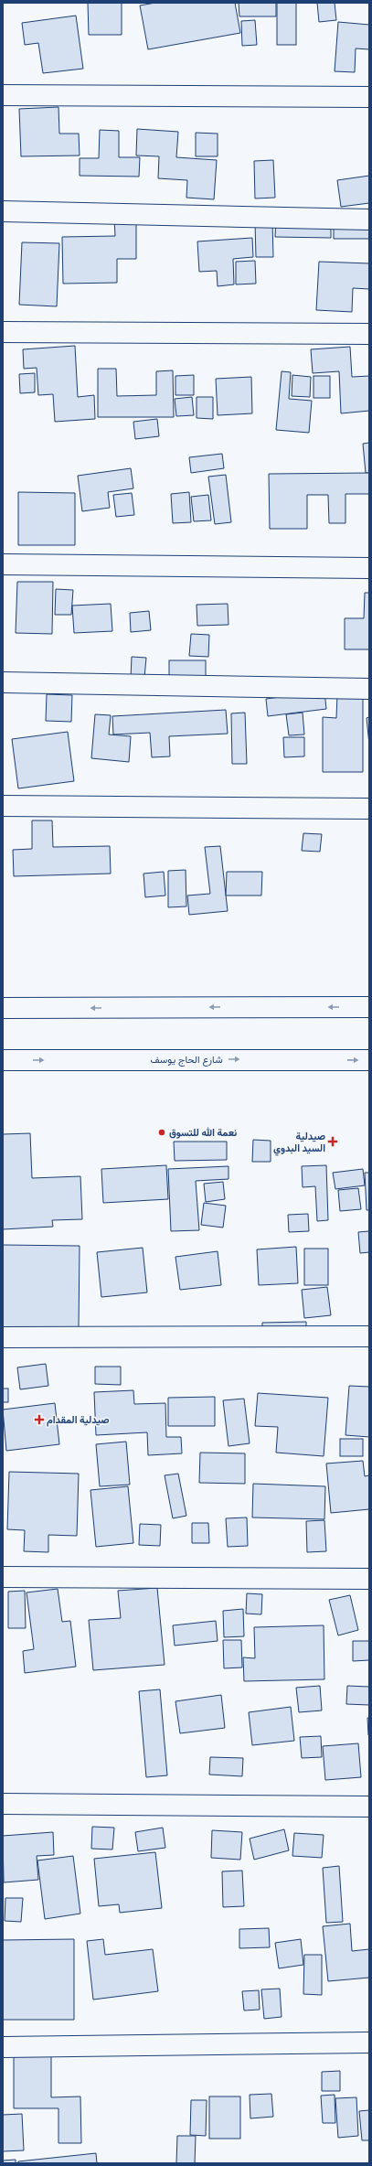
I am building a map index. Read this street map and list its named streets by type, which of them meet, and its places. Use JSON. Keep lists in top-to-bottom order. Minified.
{"streets":{"street":["شارع الحاج يوسف"]},"places":{"other":["نعمة الله للتسوق"],"health":["صيدلية السيد البدوي","صيدلية المقدام"]}}
